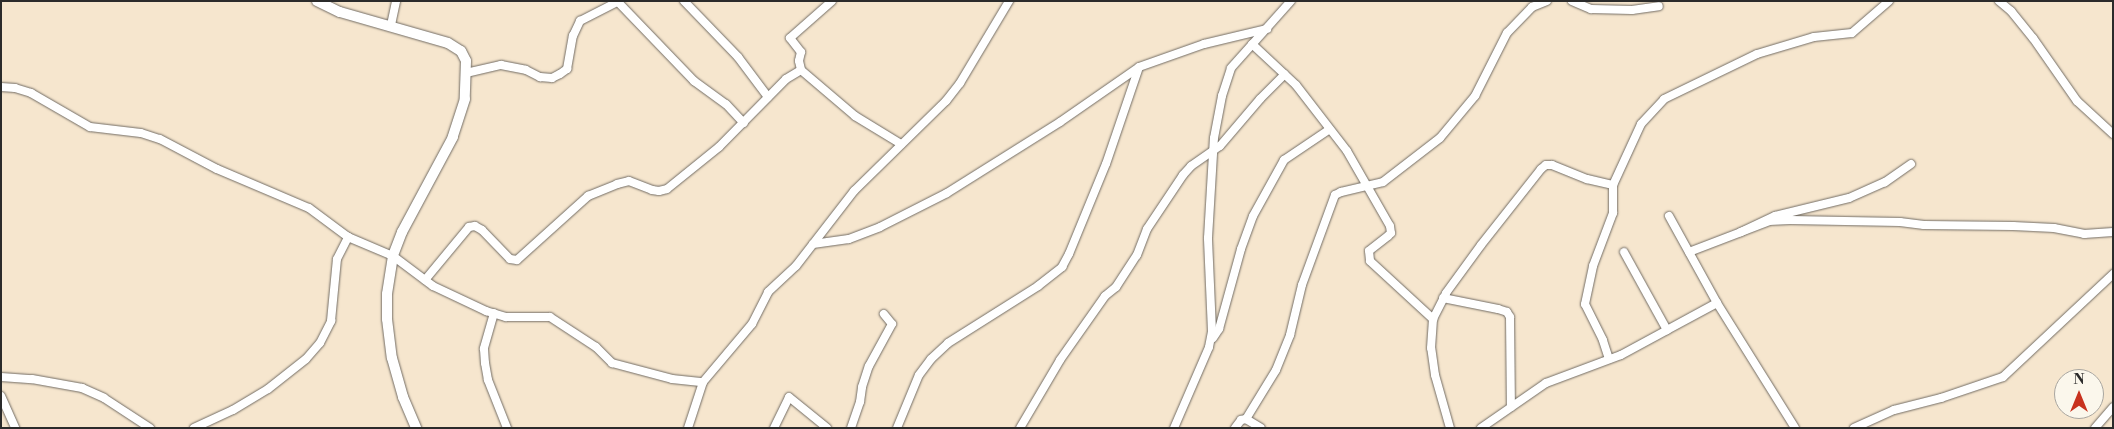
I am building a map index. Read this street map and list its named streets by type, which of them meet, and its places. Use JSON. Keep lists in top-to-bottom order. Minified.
{"north":"top"}
